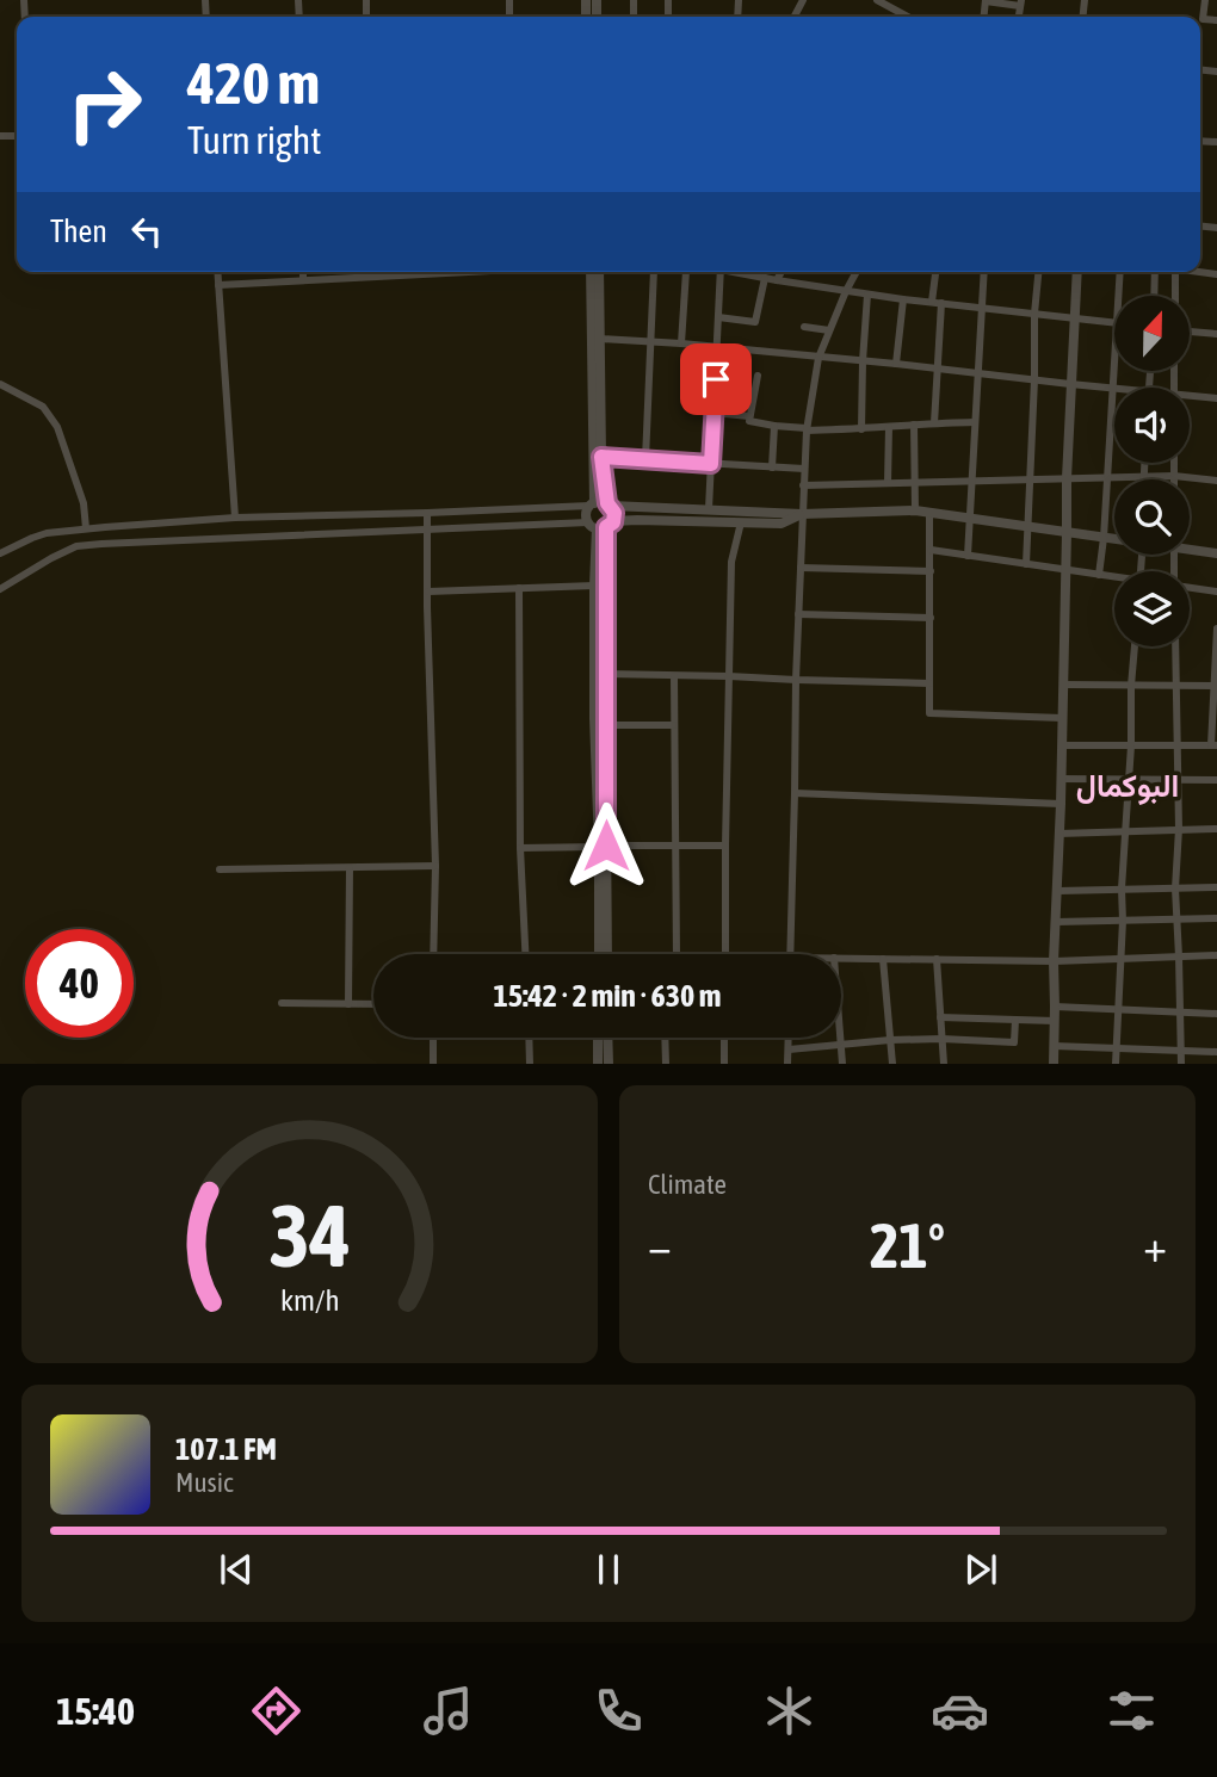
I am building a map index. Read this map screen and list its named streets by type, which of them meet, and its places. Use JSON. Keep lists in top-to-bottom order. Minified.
{"districts":["البوكمال"],"north":"top","page":{"turn":["420 m","Turn right"],"then":"Then","limit":"40","trip":"15:42 · 2 min · 630 m","tile":"Climate","heat":["−","21°","+"],"song":["107.1 FM","Music"],"tabs":"15:40","gauge":["34","km/h"]}}
